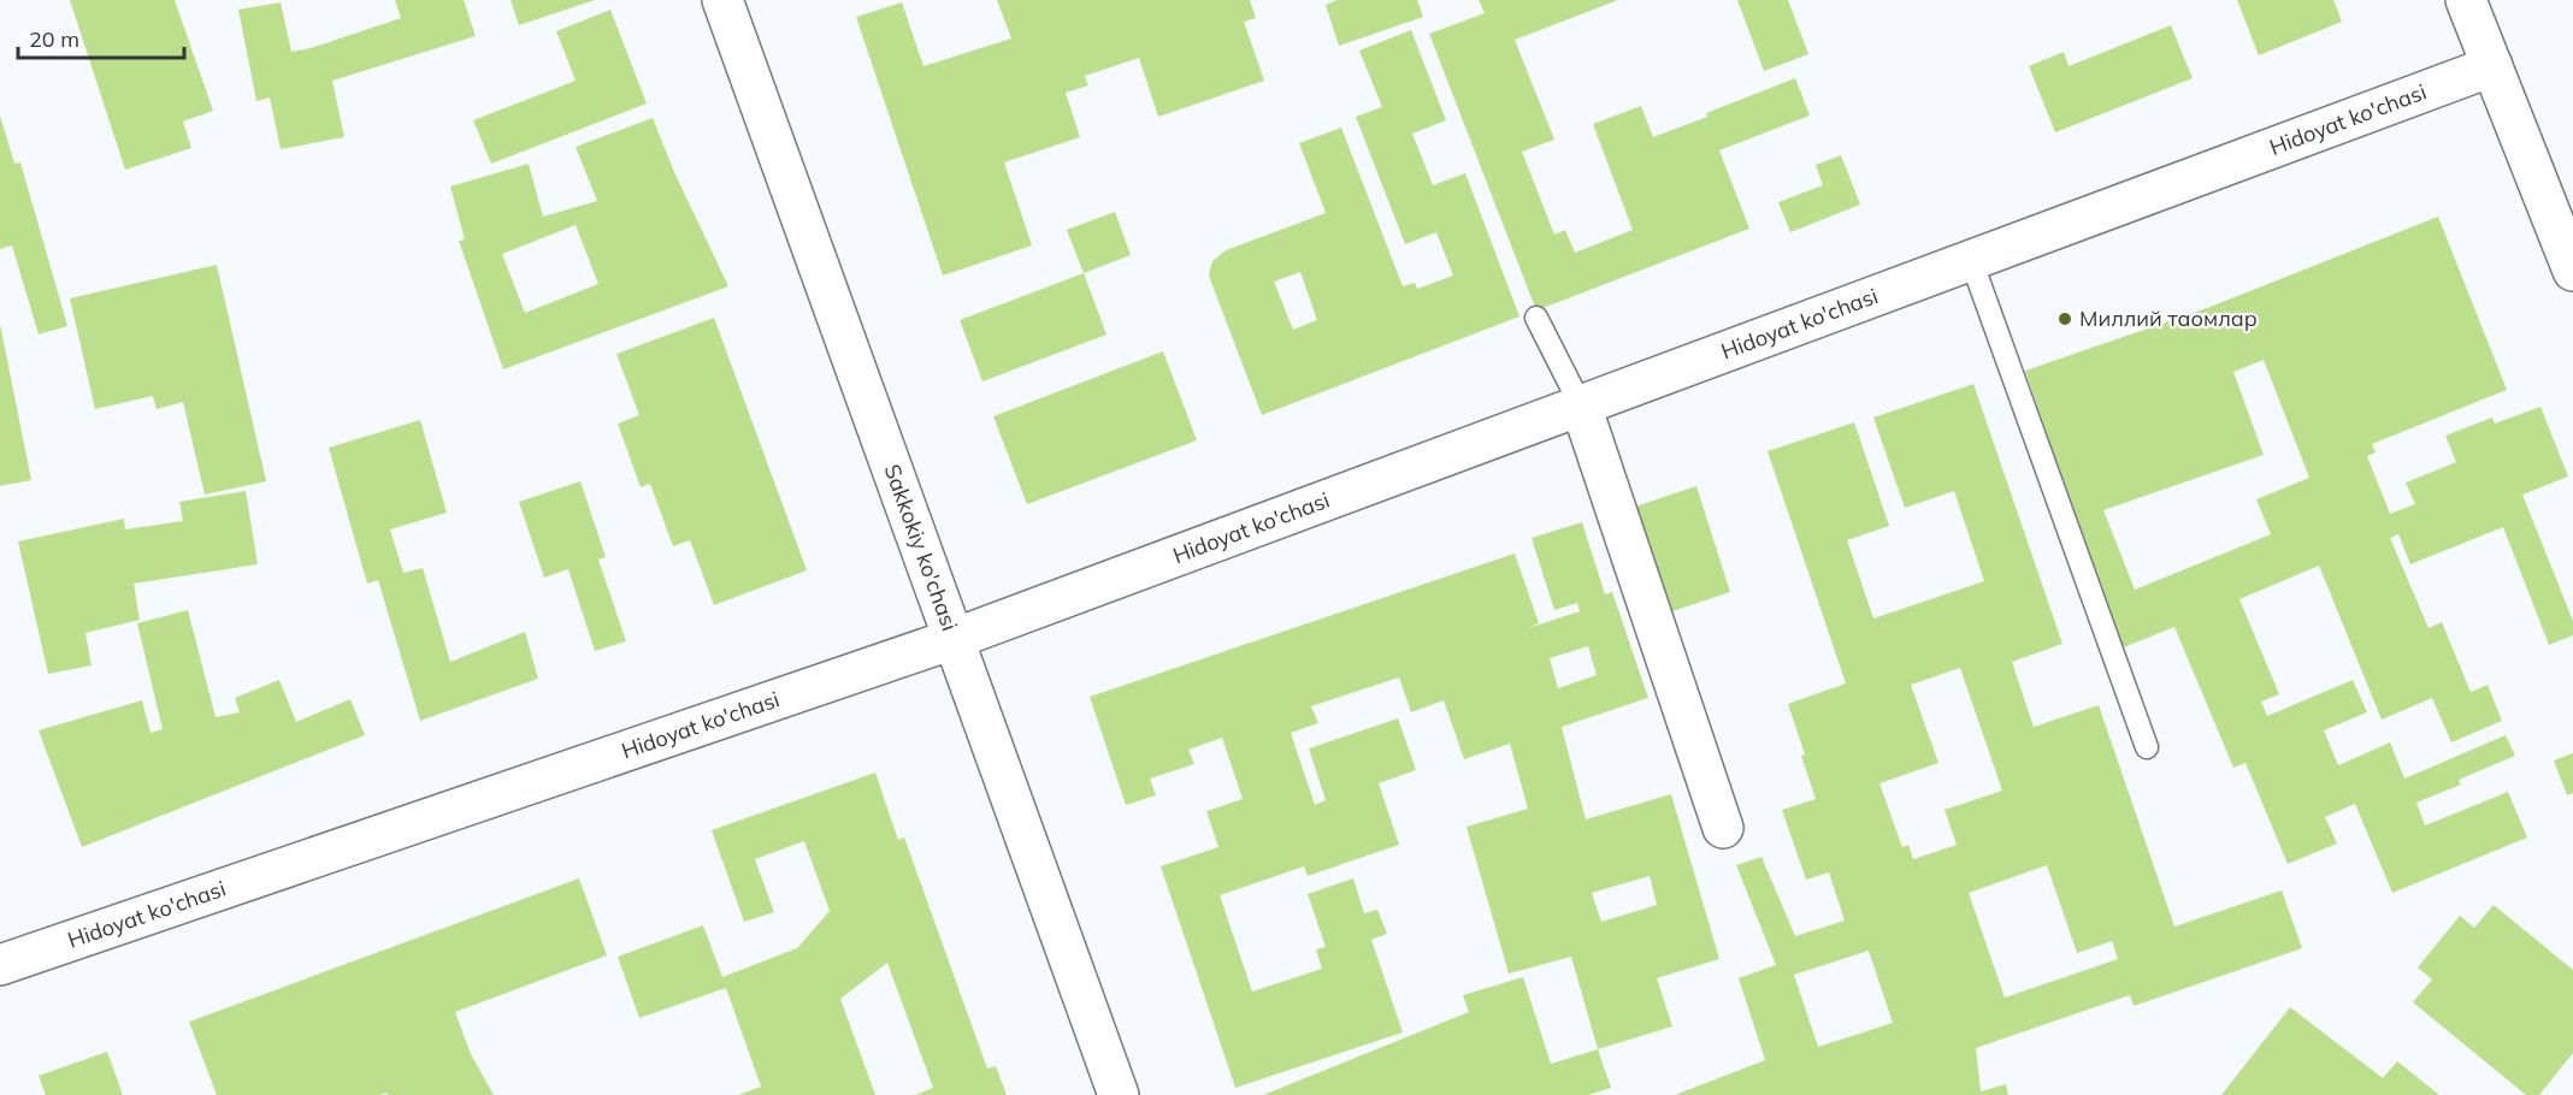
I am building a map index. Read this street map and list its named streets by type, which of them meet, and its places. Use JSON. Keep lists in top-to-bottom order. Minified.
{"streets":{"street":["Hidoyat ko'chasi","Sakkokiy ko'chasi"]},"crossings":[["Hidoyat ko'chasi","Sakkokiy ko'chasi"]],"places":["Миллий таомлар"],"scale_bar":"20 m"}
